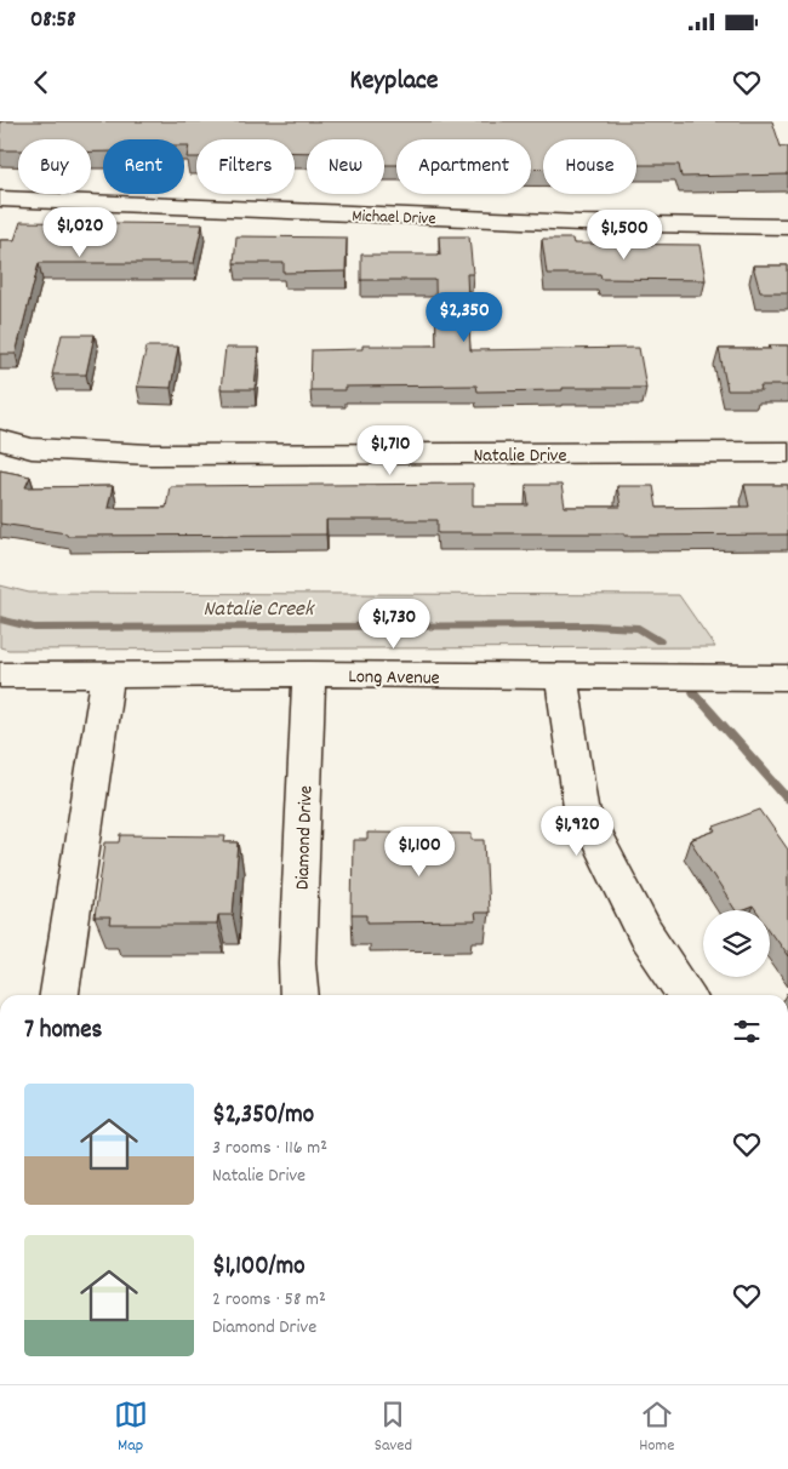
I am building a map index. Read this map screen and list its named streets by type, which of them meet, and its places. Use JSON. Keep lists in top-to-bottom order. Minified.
{"streets":{"street":["Michael Drive","Natalie Drive","Long Avenue","Diamond Drive"]},"crossings":[["Long Avenue","Diamond Drive"]],"water":["Natalie Creek"],"page":{"status":"08:58","header":"Keyplace","chip":["Buy","Rent","Filters","New","Apartment","House"],"price":["$1,020","$1,500","$2,350","$1,710","$1,730","$1,920","$1,100"],"heading":"7 homes","list":[{"name":"$2,350/mo","note":"3 rooms · 116 m² · Natalie Drive"},{"name":"$1,100/mo","note":"2 rooms · 58 m² · Diamond Drive"}],"tabs":["Map","Saved","Home"]}}
